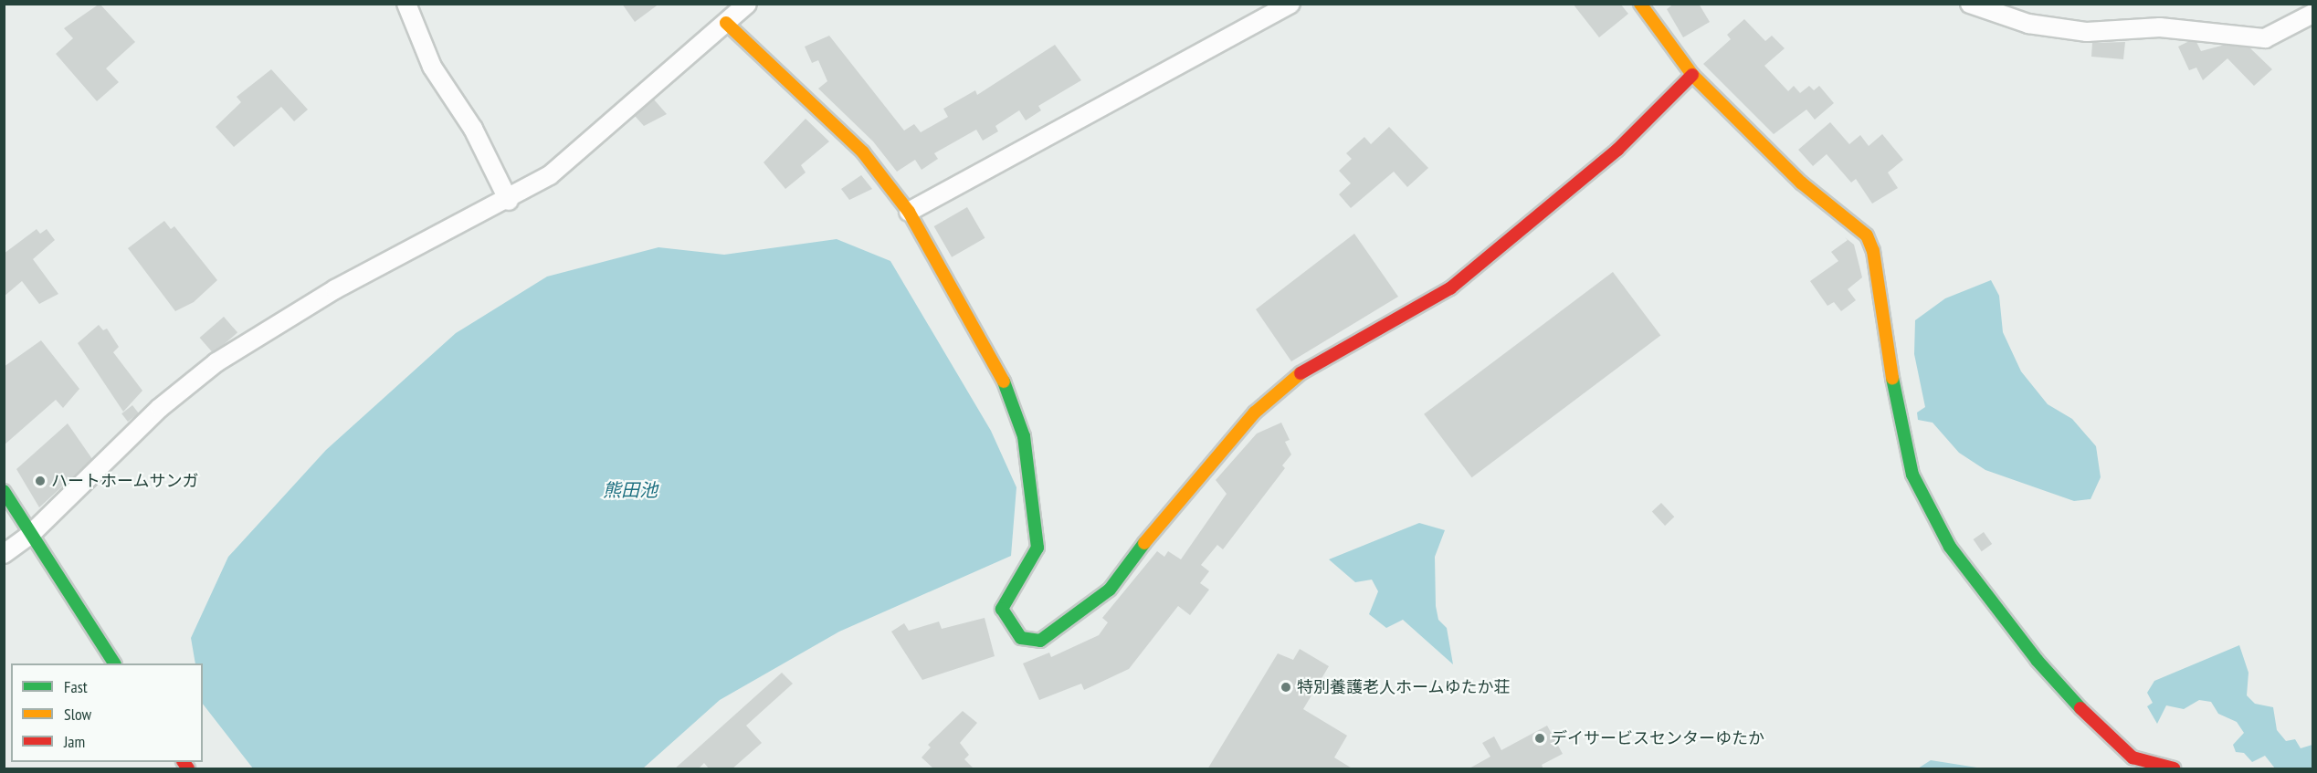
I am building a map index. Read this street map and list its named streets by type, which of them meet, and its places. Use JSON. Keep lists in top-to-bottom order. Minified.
{"water":["熊田池"],"places":["ハートホームサンガ","特別養護老人ホームゆたか荘","デイサービスセンターゆたか"],"legend":["Fast","Slow","Jam"]}
